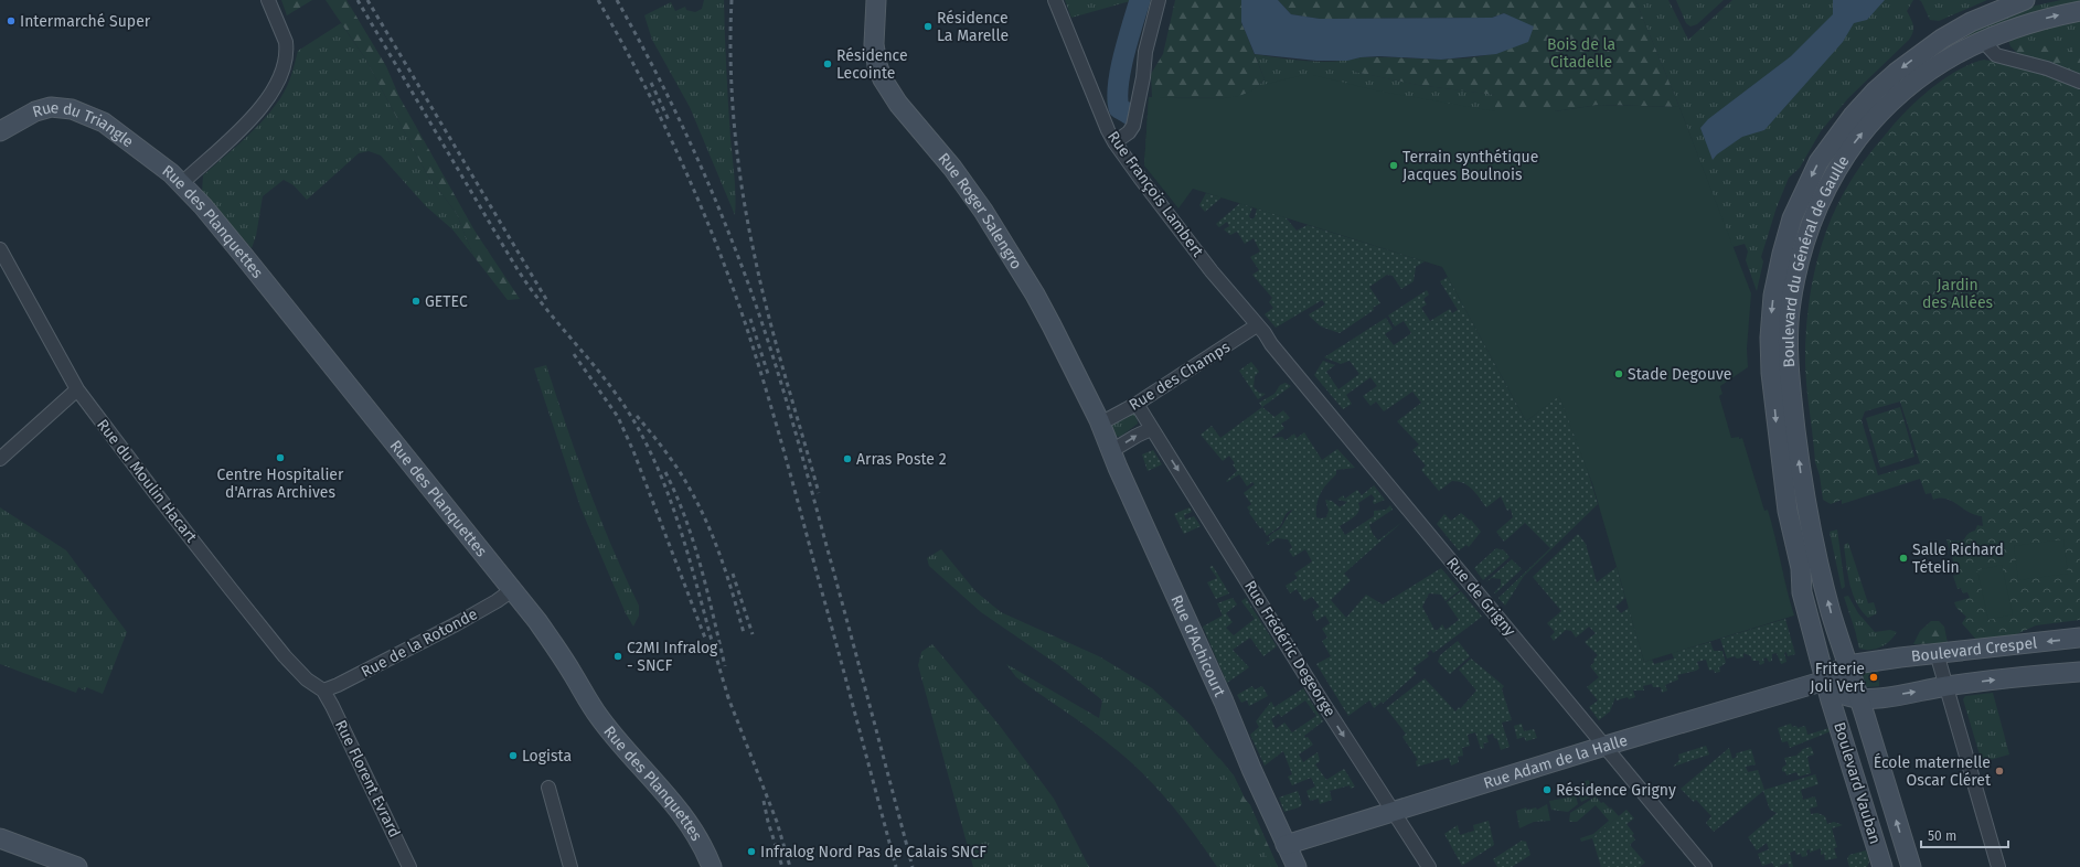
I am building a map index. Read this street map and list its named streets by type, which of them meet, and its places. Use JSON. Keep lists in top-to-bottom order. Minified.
{"streets":{"street":["Rue du Triangle","Rue François Lambert","Rue Roger Salengro","Rue des Planquettes","Boulevard du Général de Gaulle","Rue des Champs","Rue du Moulin Hacart","Rue de Grigny","Rue de la Rotonde","Rue d'Achicourt","Rue Frédéric Degeorge","Boulevard Crespel","Rue Adam de la Halle","Rue Florent Evrard","Boulevard Vauban"]},"crossings":[["Rue du Triangle","Rue des Planquettes"],["Rue François Lambert","Rue des Champs"],["Rue François Lambert","Rue de Grigny"],["Rue Roger Salengro","Rue des Champs"],["Rue Roger Salengro","Rue d'Achicourt"],["Rue des Planquettes","Rue de la Rotonde"],["Boulevard du Général de Gaulle","Boulevard Crespel"],["Boulevard du Général de Gaulle","Rue Adam de la Halle"],["Boulevard du Général de Gaulle","Boulevard Vauban"],["Rue des Champs","Rue de Grigny"],["Rue des Champs","Rue d'Achicourt"],["Rue des Champs","Rue Frédéric Degeorge"],["Rue du Moulin Hacart","Rue de la Rotonde"],["Rue du Moulin Hacart","Rue Florent Evrard"],["Rue de Grigny","Rue Adam de la Halle"],["Rue de la Rotonde","Rue Florent Evrard"],["Rue d'Achicourt","Rue Adam de la Halle"],["Rue Frédéric Degeorge","Rue Adam de la Halle"],["Boulevard Crespel","Rue Adam de la Halle"],["Boulevard Crespel","Boulevard Vauban"],["Rue Adam de la Halle","Boulevard Vauban"]],"one_way":["Rue Frédéric Degeorge"],"parks":["Bois de la Citadelle","Jardin des Allées"],"places":["Intermarché Super","Résidence La Marelle","Résidence Lecointe","Terrain synthétique Jacques Boulnois","GETEC","Stade Degouve","Centre Hospitalier d'Arras Archives","Arras Poste 2","Salle Richard Tételin","C2MI Infralog - SNCF","Friterie Joli Vert","Logista","École maternelle Oscar Cléret","Résidence Grigny","Infralog Nord Pas de Calais SNCF"],"scale_bar":"50 m"}
